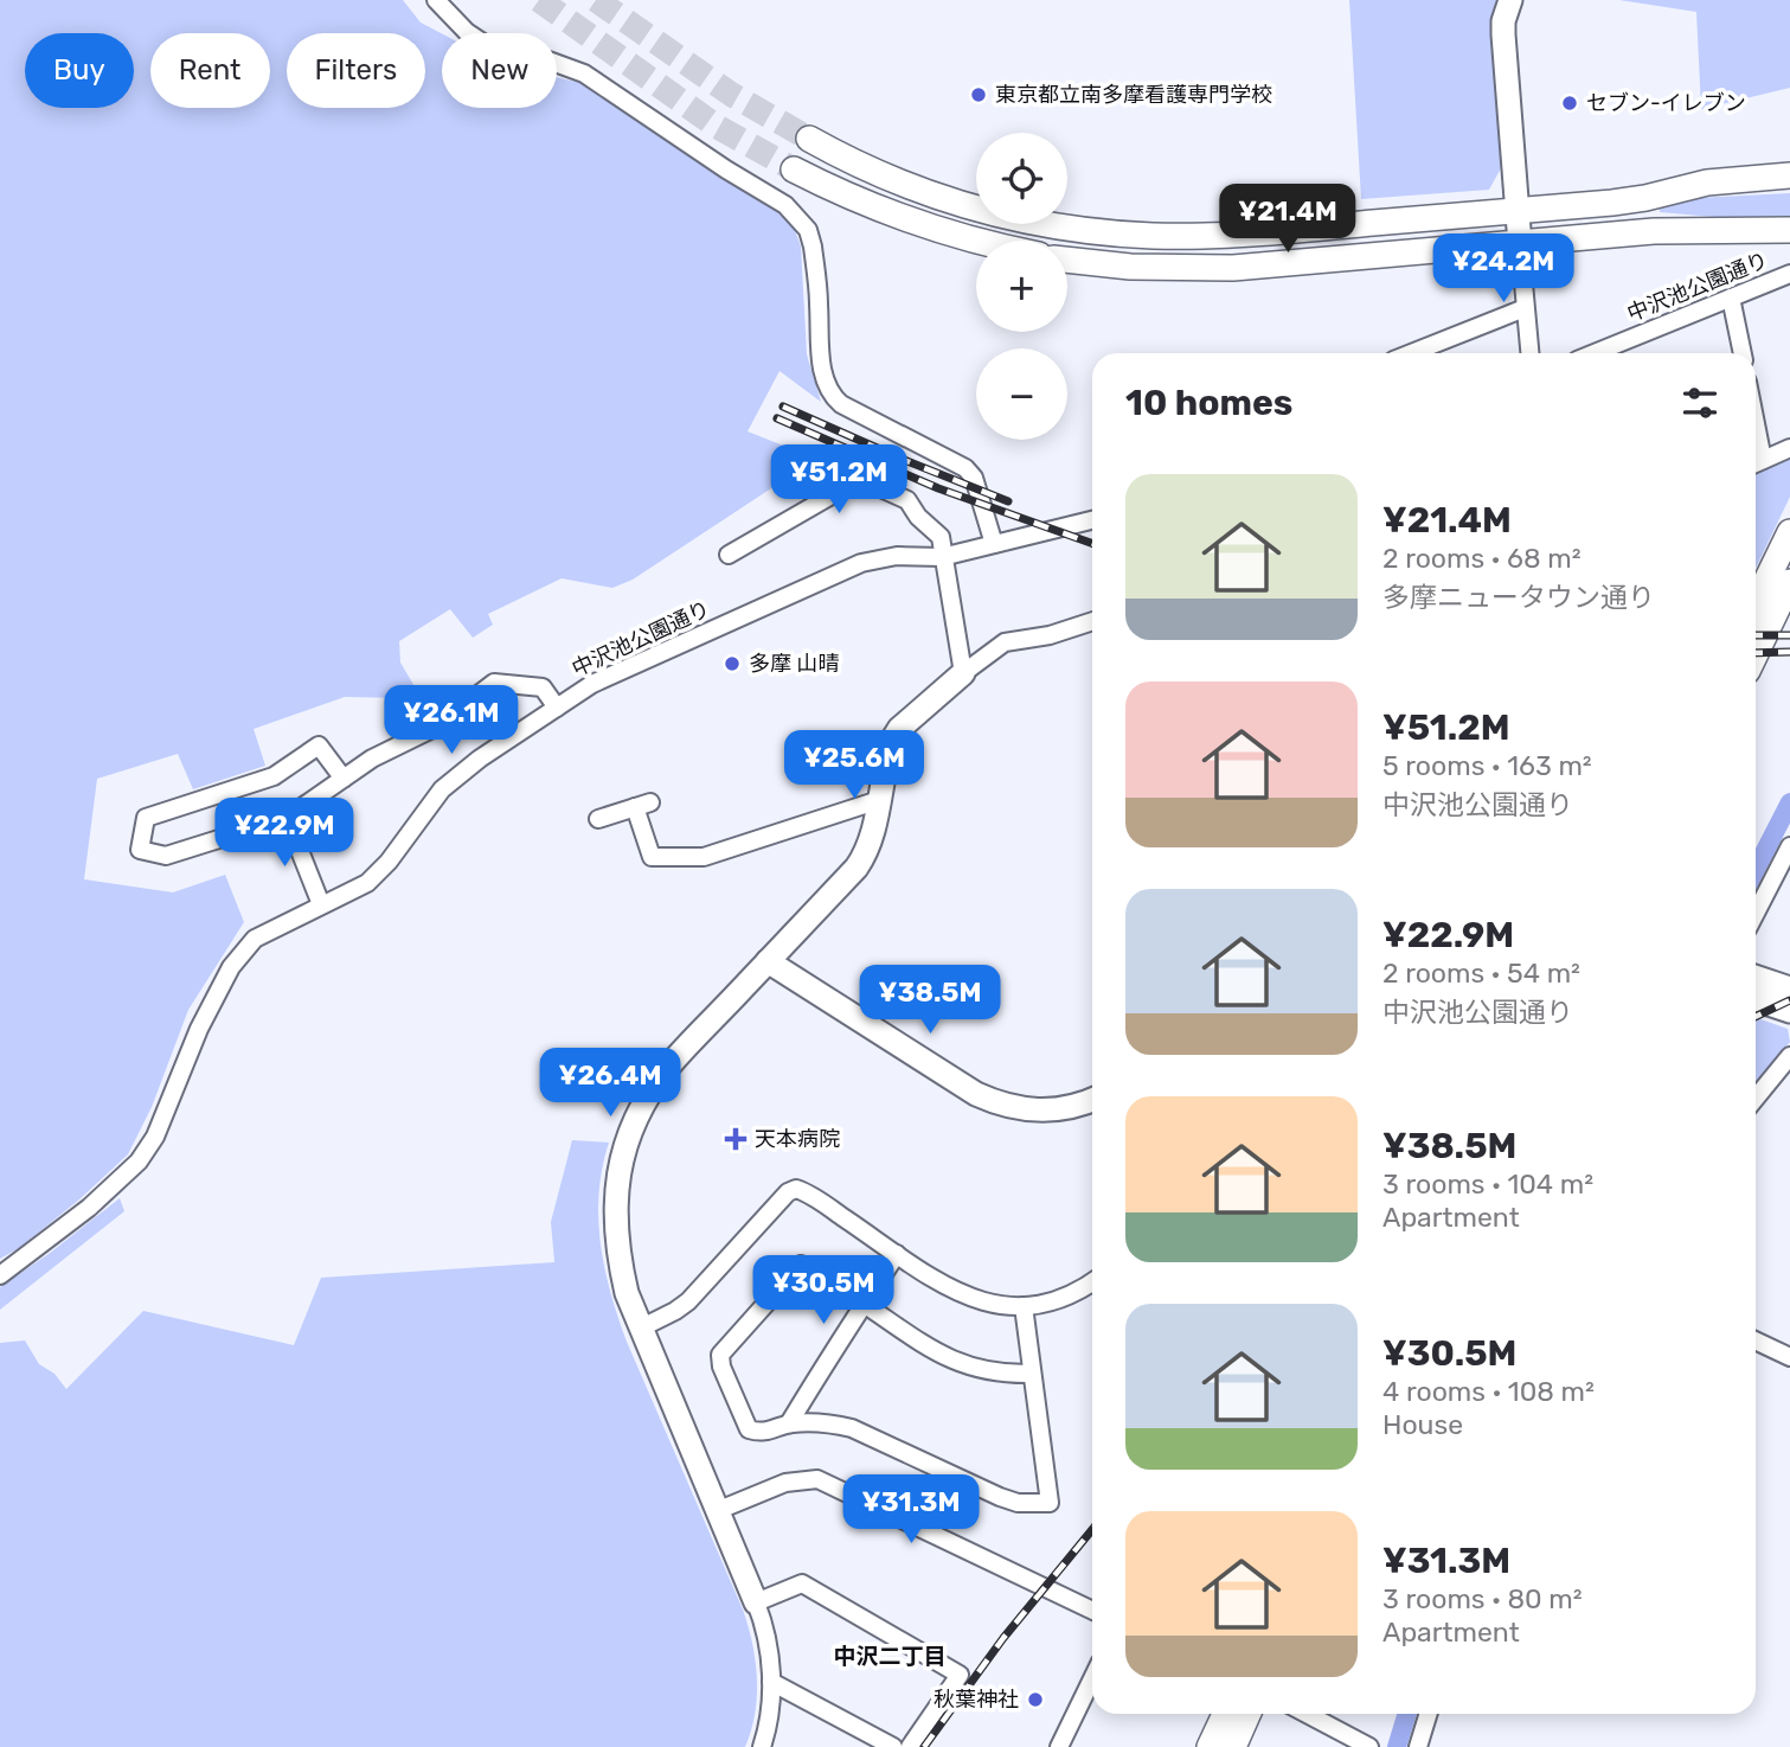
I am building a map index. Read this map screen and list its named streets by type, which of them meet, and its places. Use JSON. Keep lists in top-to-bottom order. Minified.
{"streets":{"street":["中沢池公園通り"]},"districts":["中沢二丁目"],"places":{"other":["東京都立南多摩看護専門学校","セブン-イレブン","多摩 山晴","秋葉神社"],"health":["天本病院"]},"page":{"chip":["Buy","Rent","Filters","New"],"map_buttons":["+","−"],"price":["¥21.4M","¥24.2M","¥51.2M","¥26.1M","¥25.6M","¥22.9M","¥38.5M","¥26.4M","¥30.5M","¥31.3M"],"heading":"10 homes","list":[{"name":"¥21.4M","note":"2 rooms · 68 m² · 多摩ニュータウン通り"},{"name":"¥51.2M","note":"5 rooms · 163 m² · 中沢池公園通り"},{"name":"¥22.9M","note":"2 rooms · 54 m² · 中沢池公園通り"},{"name":"¥38.5M","note":"3 rooms · 104 m² · Apartment"},{"name":"¥30.5M","note":"4 rooms · 108 m² · House"},{"name":"¥31.3M","note":"3 rooms · 80 m² · Apartment"}]}}
